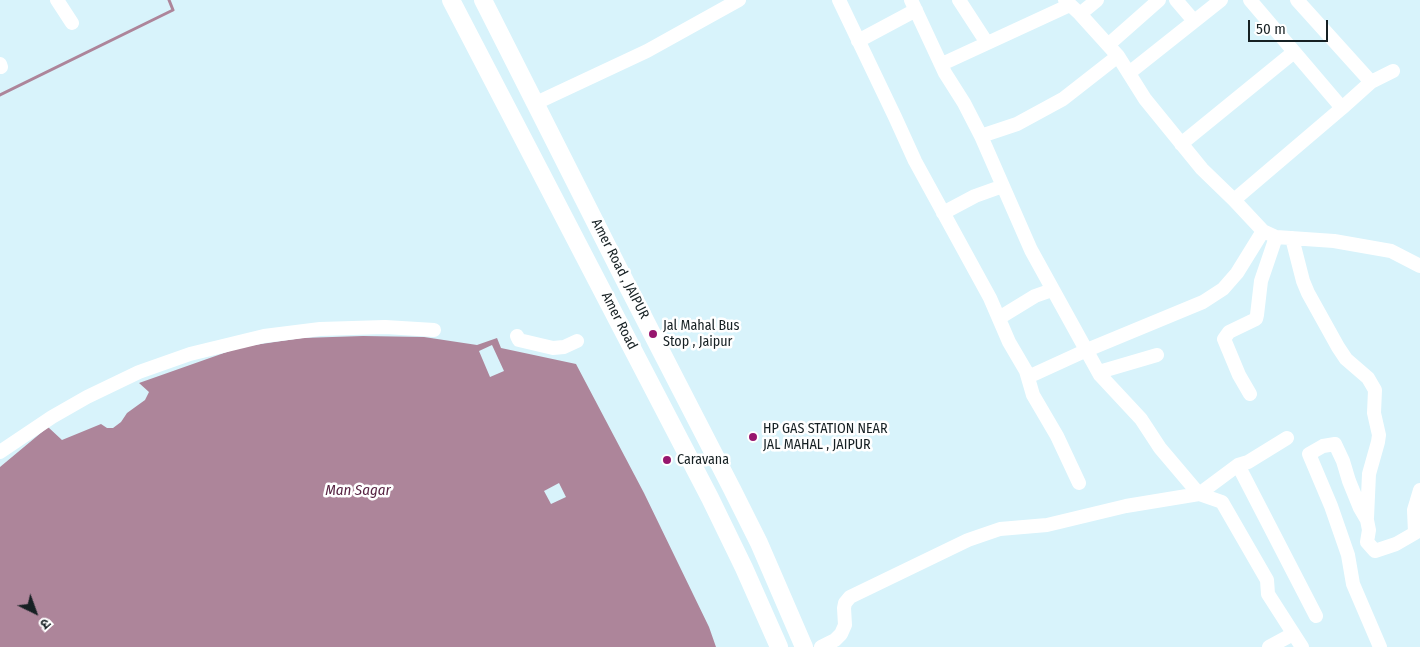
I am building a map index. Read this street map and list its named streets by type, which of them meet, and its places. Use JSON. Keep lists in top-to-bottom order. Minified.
{"streets":{"main road":["Amer Road , JAIPUR","Amer Road"]},"water":["Man Sagar"],"places":["Jal Mahal Bus Stop , Jaipur","HP GAS STATION NEAR JAL MAHAL , JAIPUR","Caravana"],"scale_bar":"50 m","north":"bottom right"}
